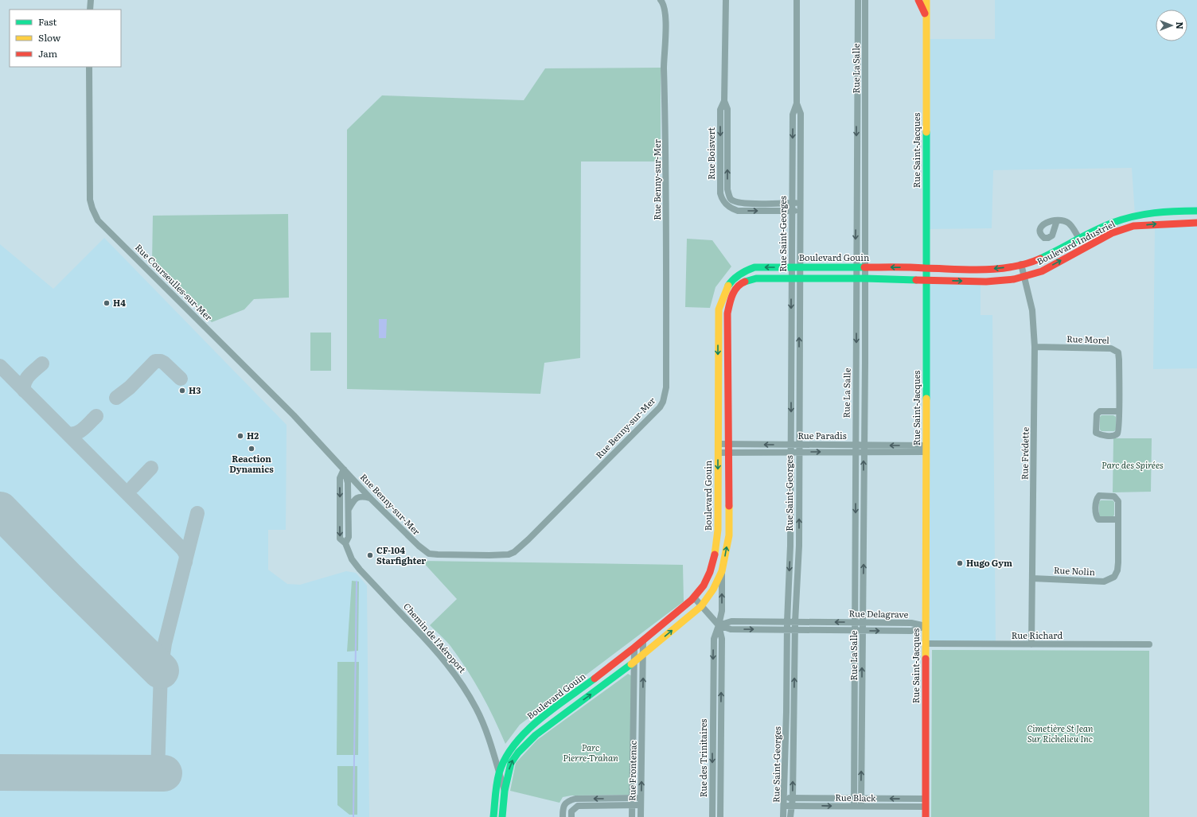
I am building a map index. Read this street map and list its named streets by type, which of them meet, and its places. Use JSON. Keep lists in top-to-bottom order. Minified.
{"streets":{"street":["Rue La Salle","Rue Saint-Jacques","Rue Boisvert","Rue Benny-sur-Mer","Rue Saint-Georges","Boulevard Industriel","Boulevard Gouin","Rue Courseulles-sur-Mer","Rue Morel","Rue Paradis","Rue Frédette","Rue Nolin","Rue Delagrave","Rue Richard","Chemin de l'Aéroport","Rue des Trinitaires","Rue Frontenac","Rue Black"]},"crossings":[["Rue La Salle","Boulevard Gouin"],["Rue La Salle","Rue Paradis"],["Rue La Salle","Rue Delagrave"],["Rue La Salle","Rue Black"],["Rue Saint-Jacques","Boulevard Industriel"],["Rue Saint-Jacques","Boulevard Gouin"],["Rue Saint-Jacques","Rue Paradis"],["Rue Saint-Jacques","Rue Delagrave"],["Rue Saint-Jacques","Rue Richard"],["Rue Saint-Jacques","Rue Black"],["Rue Benny-sur-Mer","Rue Courseulles-sur-Mer"],["Rue Benny-sur-Mer","Chemin de l'Aéroport"],["Rue Saint-Georges","Boulevard Gouin"],["Rue Saint-Georges","Rue Paradis"],["Rue Saint-Georges","Rue Delagrave"],["Rue Saint-Georges","Rue Black"],["Boulevard Industriel","Boulevard Gouin"],["Boulevard Industriel","Rue Frédette"],["Boulevard Gouin","Rue Paradis"],["Boulevard Gouin","Chemin de l'Aéroport"],["Boulevard Gouin","Rue Frontenac"],["Rue Courseulles-sur-Mer","Chemin de l'Aéroport"],["Rue Morel","Rue Frédette"],["Rue Frédette","Rue Nolin"],["Rue Frédette","Rue Richard"],["Rue Delagrave","Rue des Trinitaires"]],"parks":["Parc des Spirées","Cimetière St Jean Sur Richelieu Inc","Parc Pierre-Trahan"],"places":["H4","H3","H2","Reaction Dynamics","CF-104 Starfighter","Hugo Gym"],"legend":["Fast","Slow","Jam"],"north":"right"}
